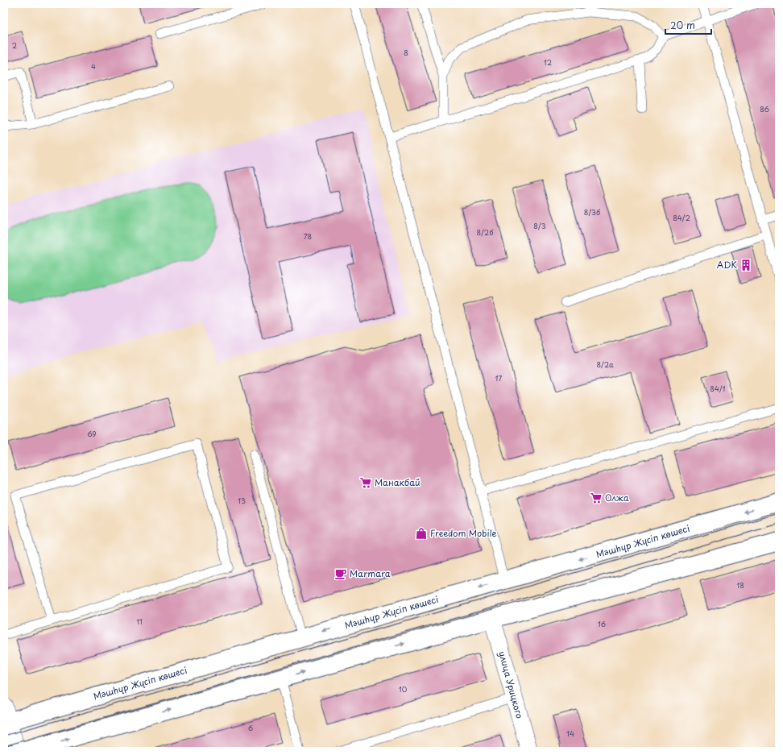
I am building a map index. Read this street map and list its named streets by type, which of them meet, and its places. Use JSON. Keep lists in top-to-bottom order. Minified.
{"streets":{"street":["Мәшһүр Жүсіп көшесі","улица Урицкого"]},"places":{"building":["ADK"],"supermarket":["Манакбай","Олжа"],"shop":["Freedom Mobile"],"cafe":["Marmara"]},"house_numbers":["2","8","12","4","86","8/3б","84/2","8/3","8/2б","78","8/2а","17","84/1","69","13","18","11","16","10","6","14"],"scale_bar":"20 m"}
